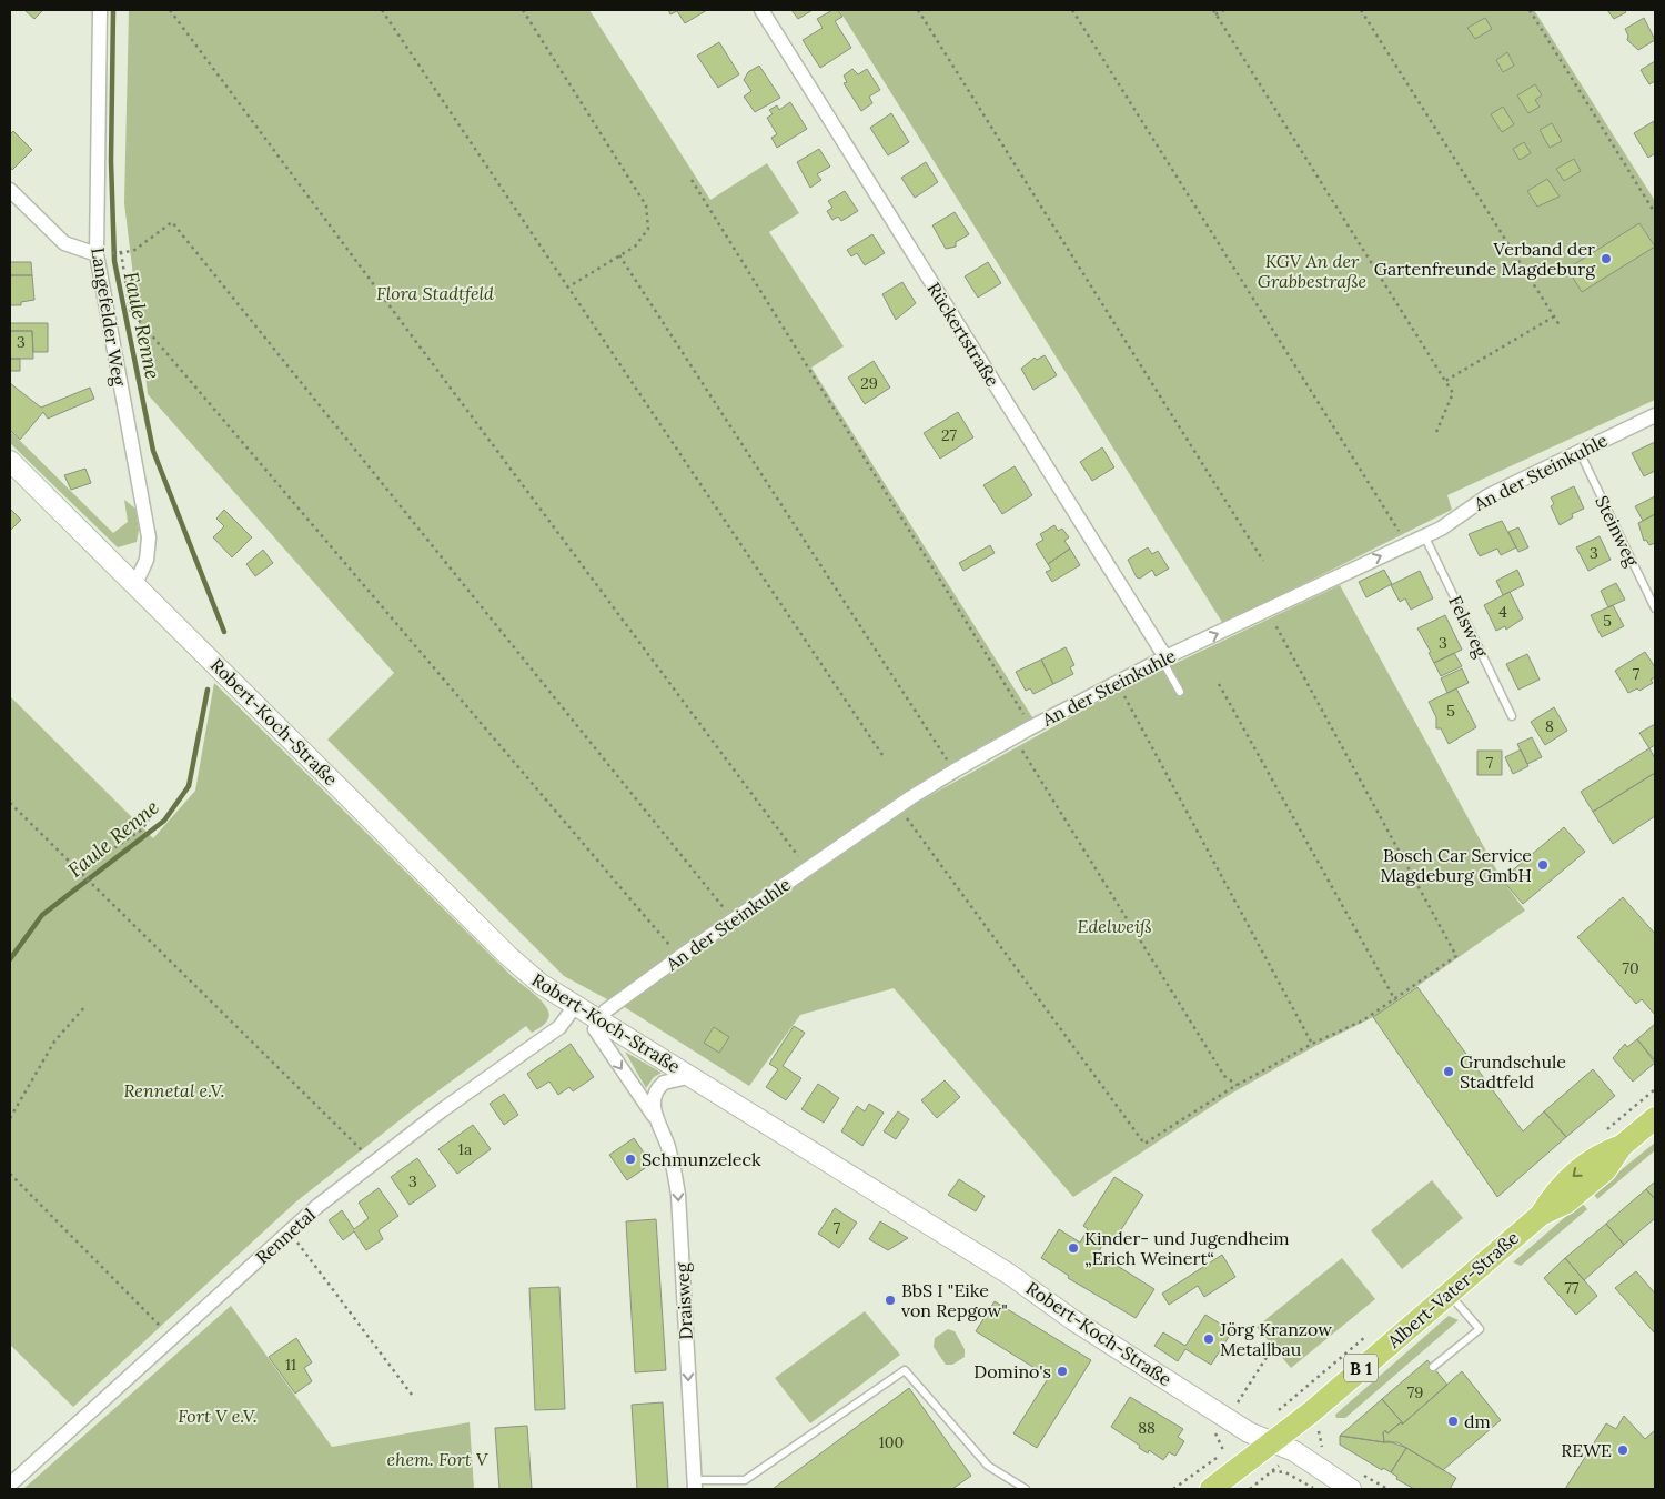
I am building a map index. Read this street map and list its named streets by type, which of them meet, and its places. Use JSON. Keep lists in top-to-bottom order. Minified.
{"streets":{"main road":["Albert-Vater-Straße","B 1"],"street":["Langefelder Weg","Rückertstraße","An der Steinkuhle","Robert-Koch-Straße","Rennetal","Draisweg"],"lane":["Steinweg","Felsweg"]},"crossings":[["Langefelder Weg","Robert-Koch-Straße"],["Rückertstraße","An der Steinkuhle"],["An der Steinkuhle","Steinweg"],["An der Steinkuhle","Felsweg"],["An der Steinkuhle","Robert-Koch-Straße"],["An der Steinkuhle","Draisweg"],["Robert-Koch-Straße","Rennetal"],["Robert-Koch-Straße","Albert-Vater-Straße"],["Robert-Koch-Straße","Draisweg"]],"one_way":["Draisweg"],"water":["Faule Renne"],"parks":["KGV An der Grabbestraße","Flora Stadtfeld","Edelweiß","Rennetal e.V.","Fort V e.V.","ehem. Fort V"],"places":["Verband der Gartenfreunde Magdeburg","Bosch Car Service Magdeburg GmbH","Grundschule Stadtfeld","Schmunzeleck","Kinder- und Jugendheim „Erich Weinert“","BbS I \"Eike von Repgow\"","Jörg Kranzow Metallbau","Domino's","dm","REWE"],"house_numbers":["3","29","27","3","4","5","3","7","5","8","7","70","1a","3","7","77","11","79","88","100"]}
